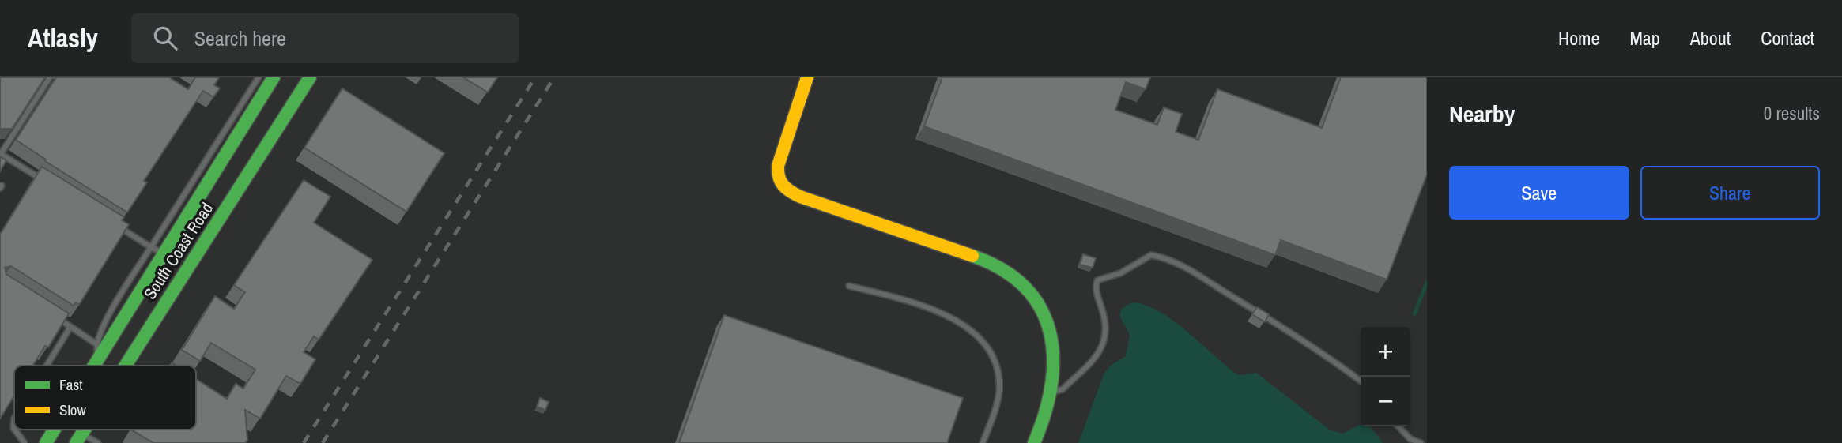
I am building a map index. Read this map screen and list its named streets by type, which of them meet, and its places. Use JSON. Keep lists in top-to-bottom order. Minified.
{"streets":{"main road":["South Coast Road"]},"legend":["Fast","Slow"],"page":{"header":"Atlasly","search":"Search here","nav":["Home","Map","About","Contact"],"heading":["Nearby","0 results"],"buttons":["Save","Share"],"map_buttons":["+","−"]}}
